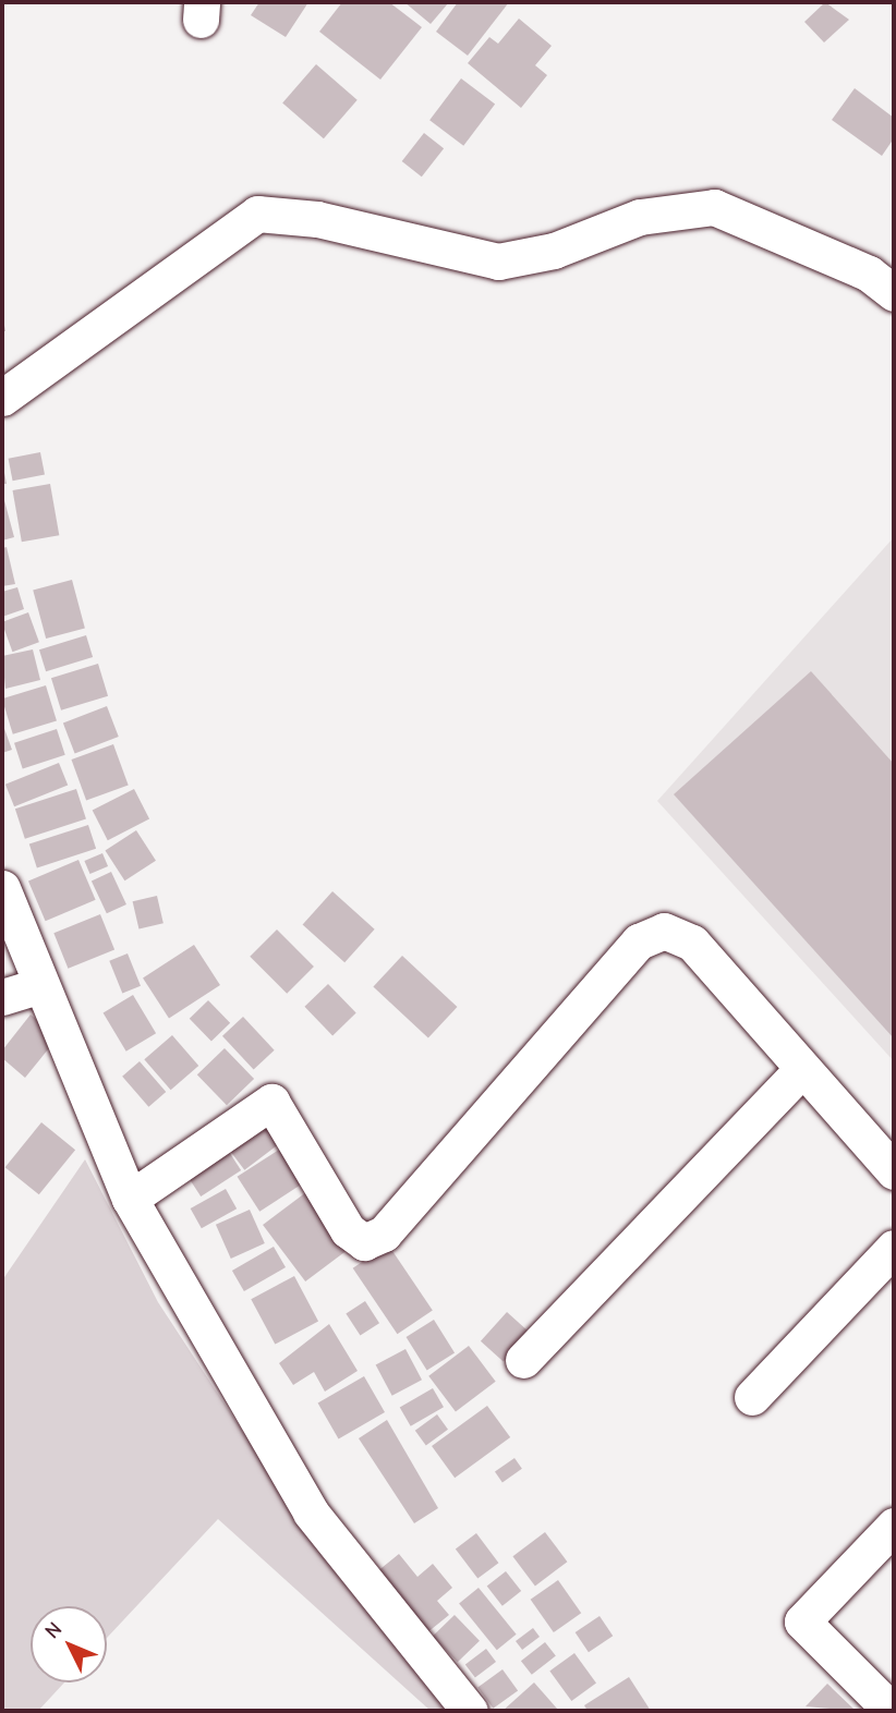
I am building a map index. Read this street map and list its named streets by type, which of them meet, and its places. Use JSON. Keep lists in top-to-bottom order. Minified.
{"north":"top left"}
